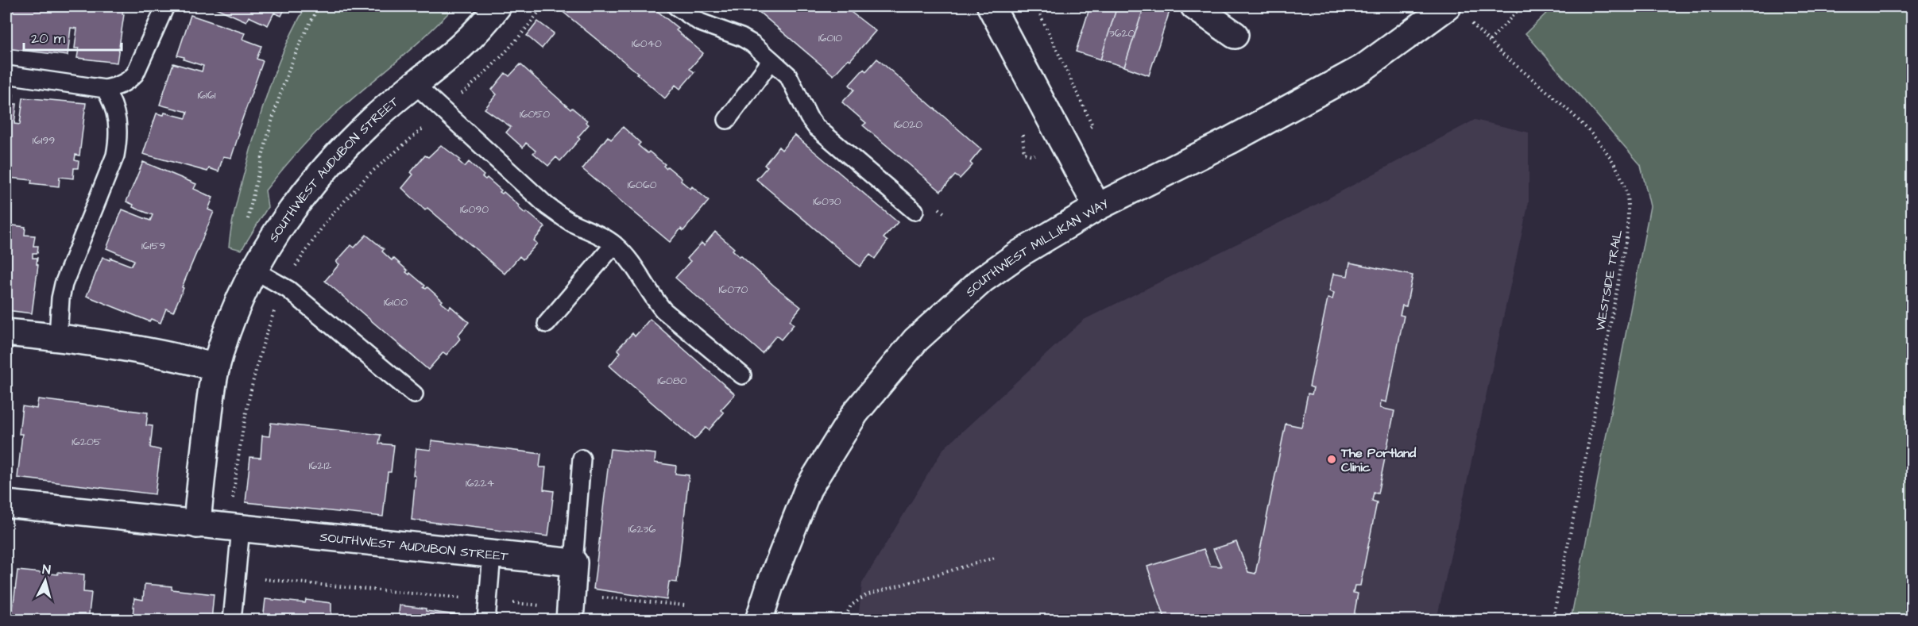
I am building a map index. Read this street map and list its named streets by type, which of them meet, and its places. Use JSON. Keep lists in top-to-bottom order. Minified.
{"streets":{"street":["SOUTHWEST AUDUBON STREET","SOUTHWEST MILLIKAN WAY"],"path":["WESTSIDE TRAIL"]},"places":["The Portland Clinic"],"house_numbers":["3620","16010","16040","16161","16050","16020","16199","16060","16030","16090","16159","16070","16100","16080","16205","16212","16224","16236"],"scale_bar":"20 m","north":"top"}
